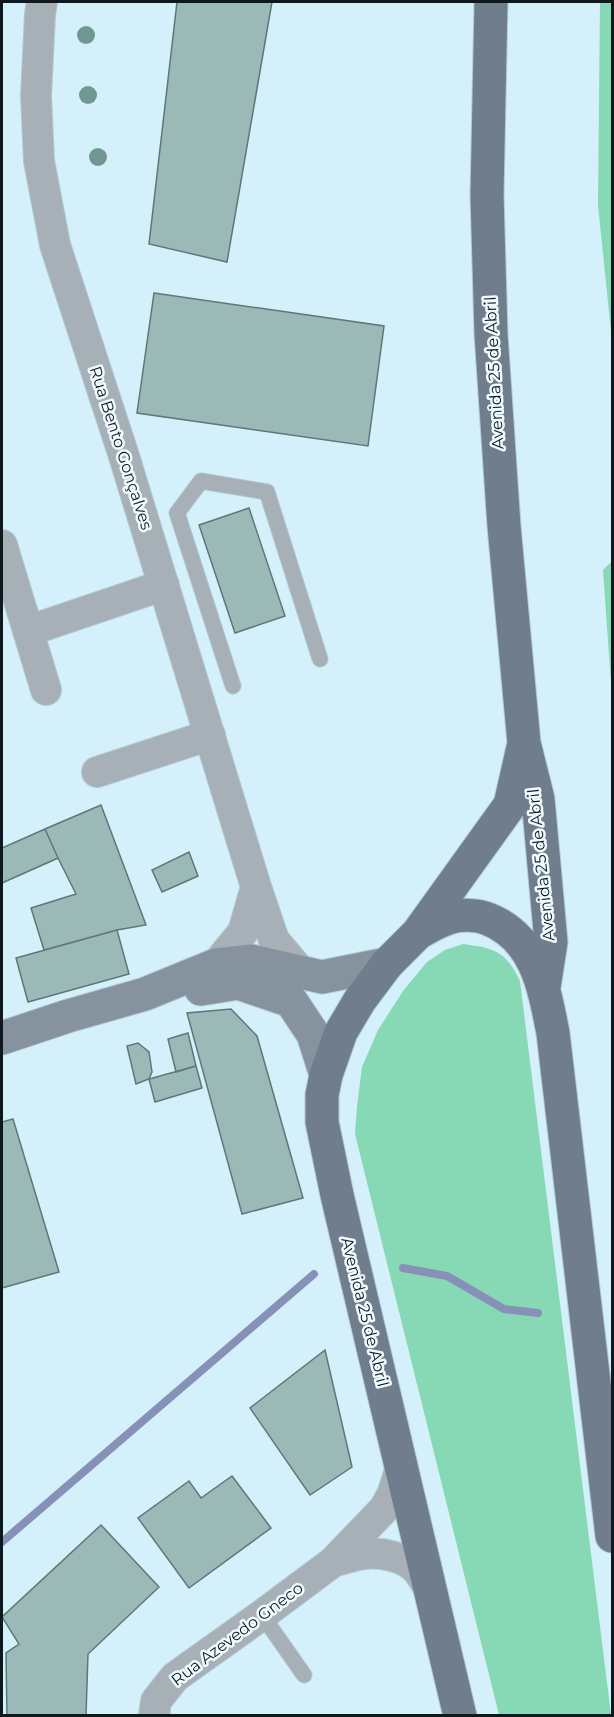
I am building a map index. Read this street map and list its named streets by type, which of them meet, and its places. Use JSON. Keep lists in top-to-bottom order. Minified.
{"streets":{"main road":["Avenida 25 de Abril"],"street":["Rua Bento Gonçalves","Rua Azevedo Gneco"]},"crossings":[["Avenida 25 de Abril","Rua Azevedo Gneco"]]}
